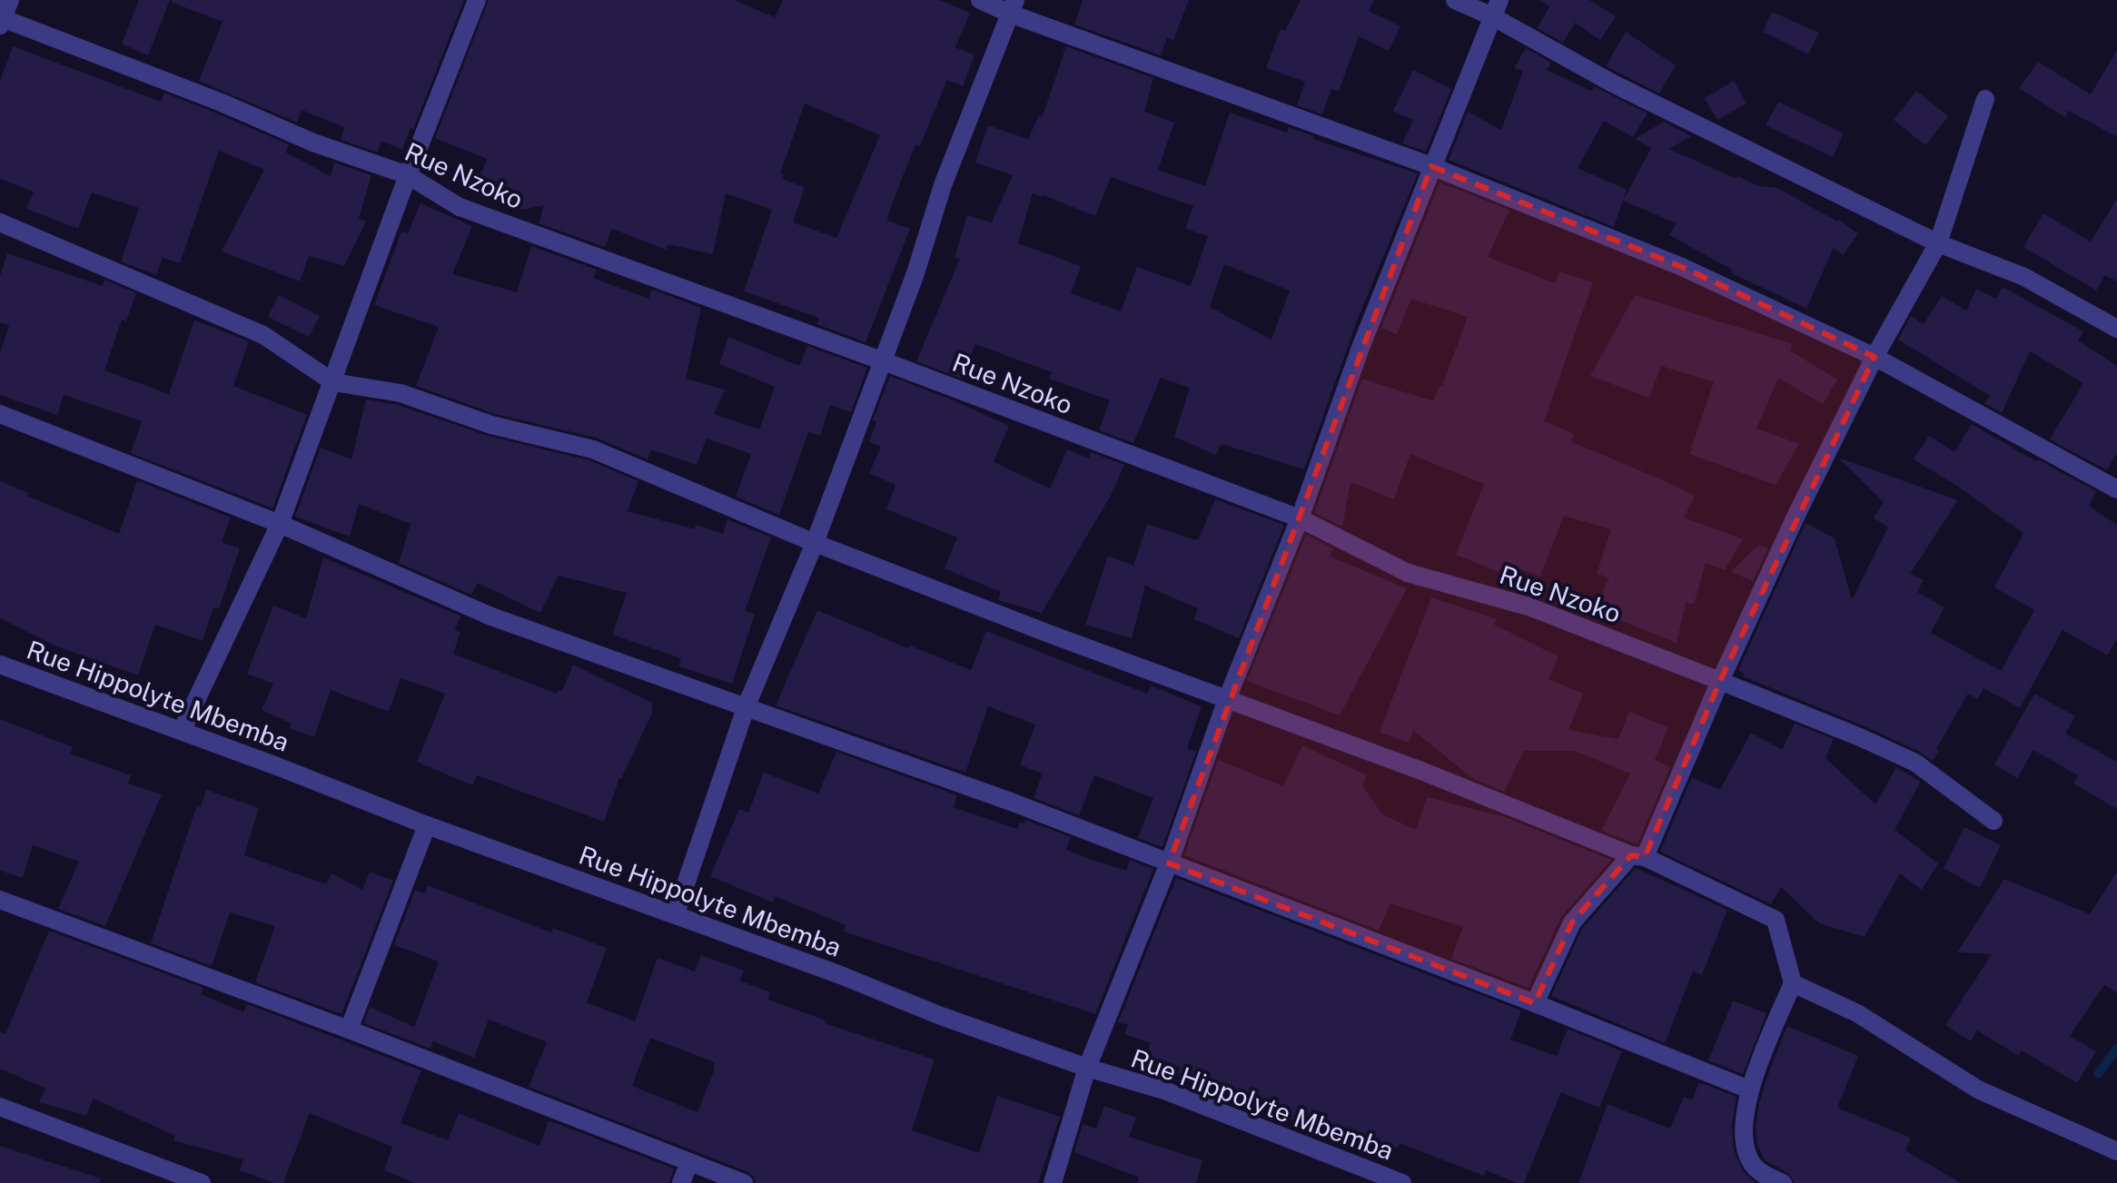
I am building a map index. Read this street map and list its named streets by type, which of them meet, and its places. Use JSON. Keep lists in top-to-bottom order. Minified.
{"streets":{"street":["Rue Nzoko","Rue Hippolyte Mbemba"]}}
